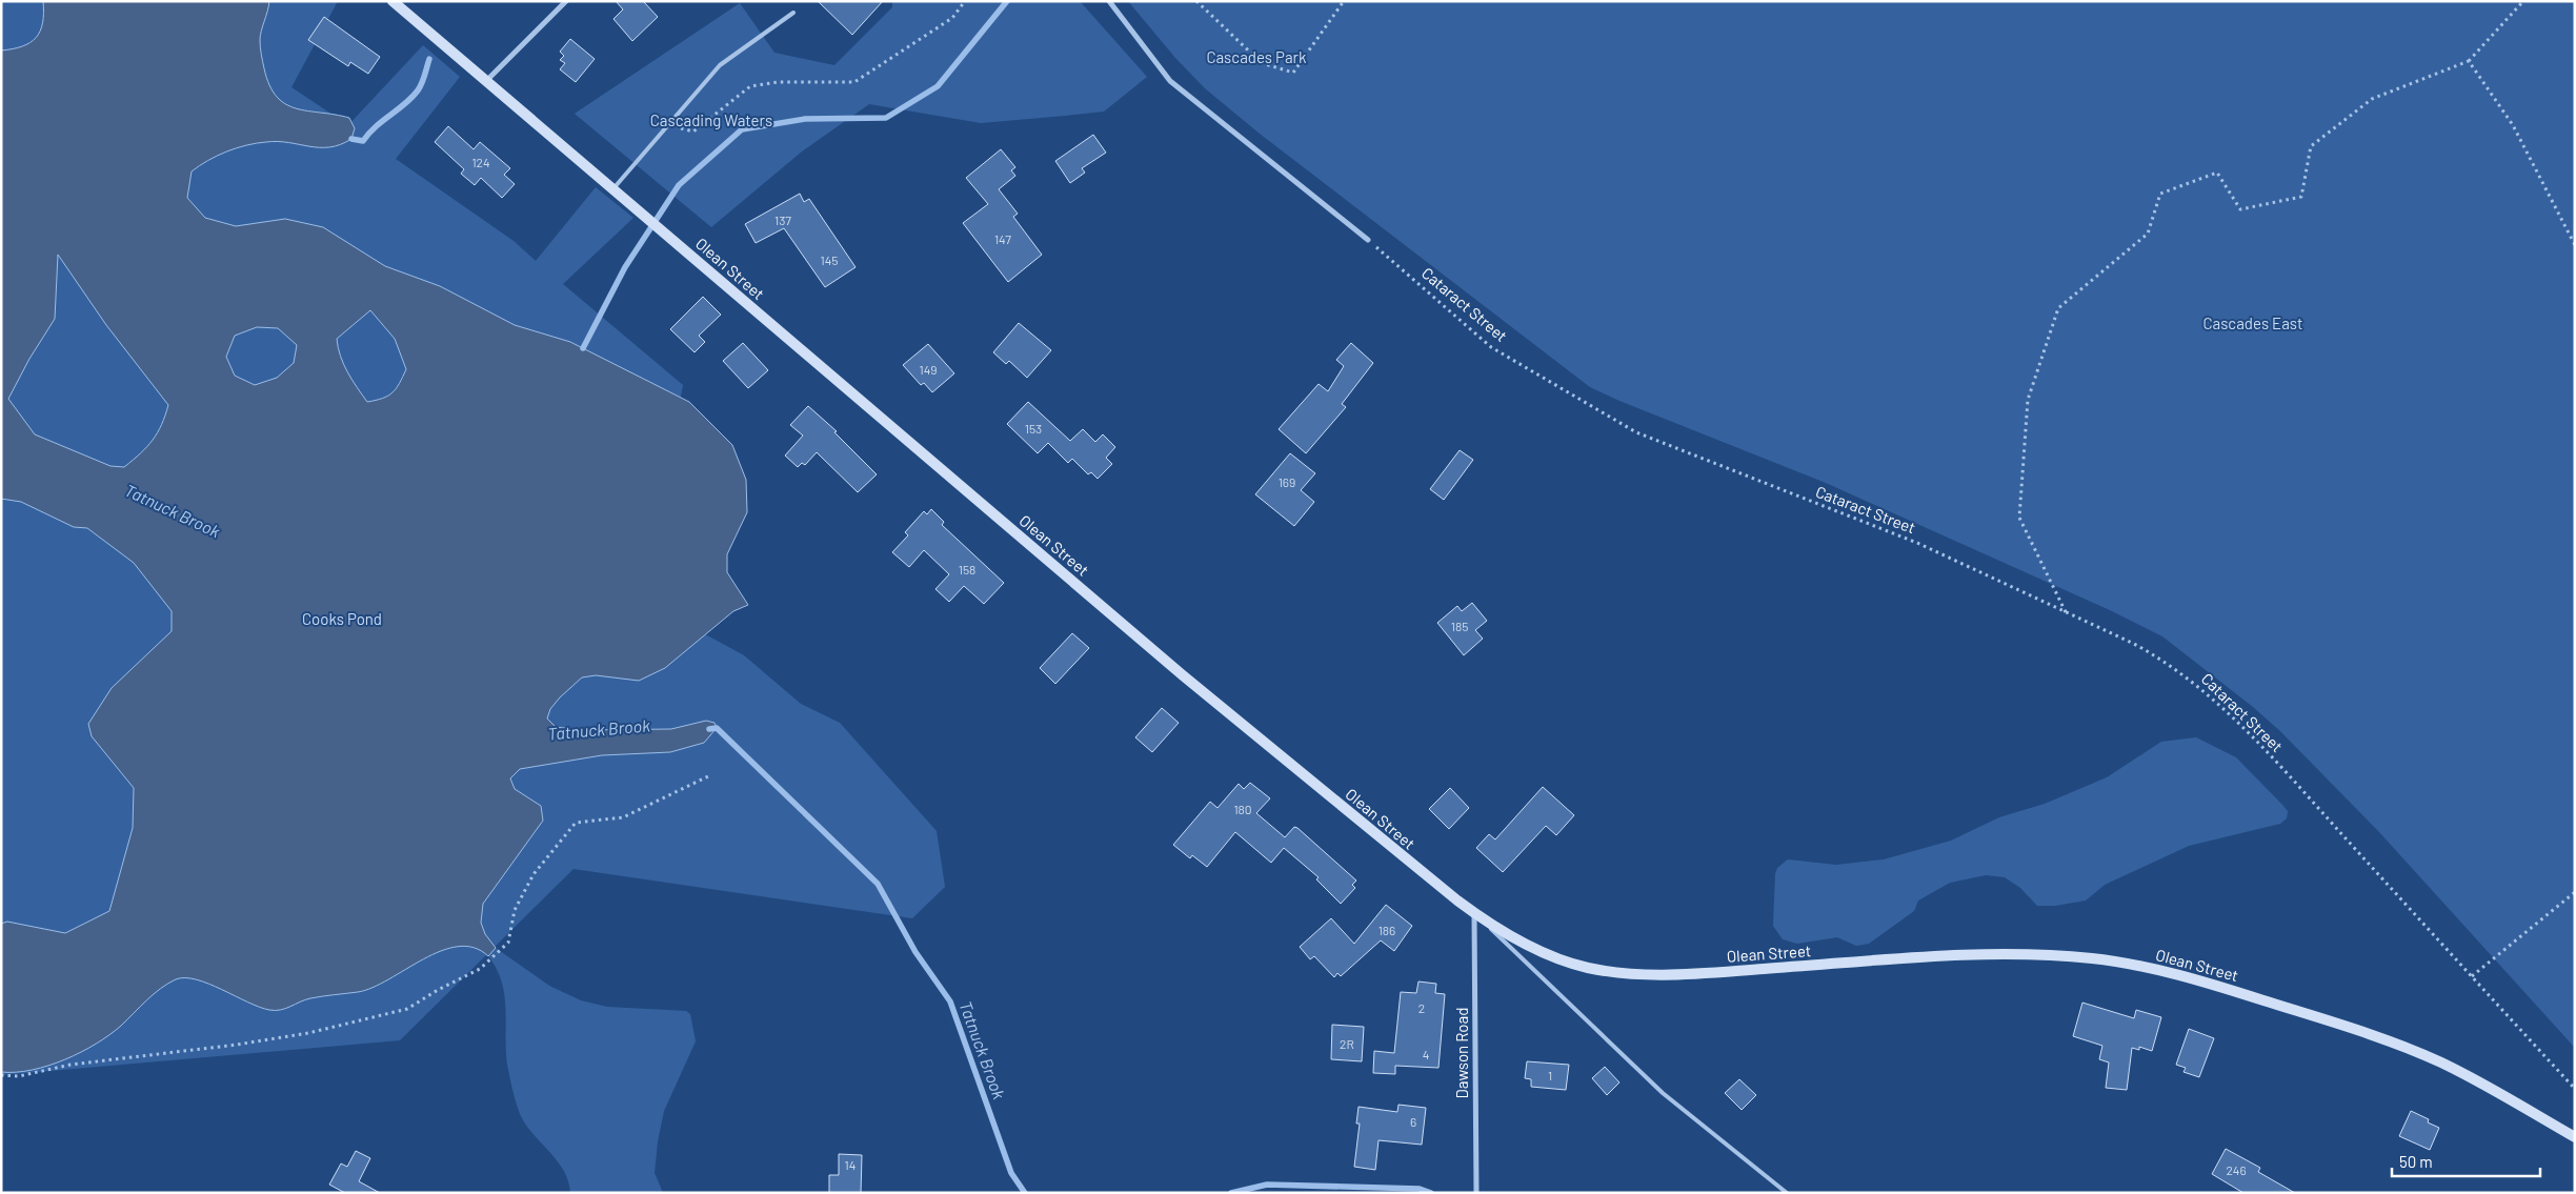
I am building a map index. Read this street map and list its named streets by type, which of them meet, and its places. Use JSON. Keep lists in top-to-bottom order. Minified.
{"streets":{"street":["Olean Street","Dawson Road"],"path":["Cataract Street"]},"crossings":[["Olean Street","Dawson Road"]],"water":["Tatnuck Brook"],"parks":["Cascades Park","Cascading Waters","Cascades East","Cooks Pond"],"house_numbers":["124","137","147","145","149","153","169","158","185","180","186","2","2R","4","1","6","14","246"],"scale_bar":"50 m"}
